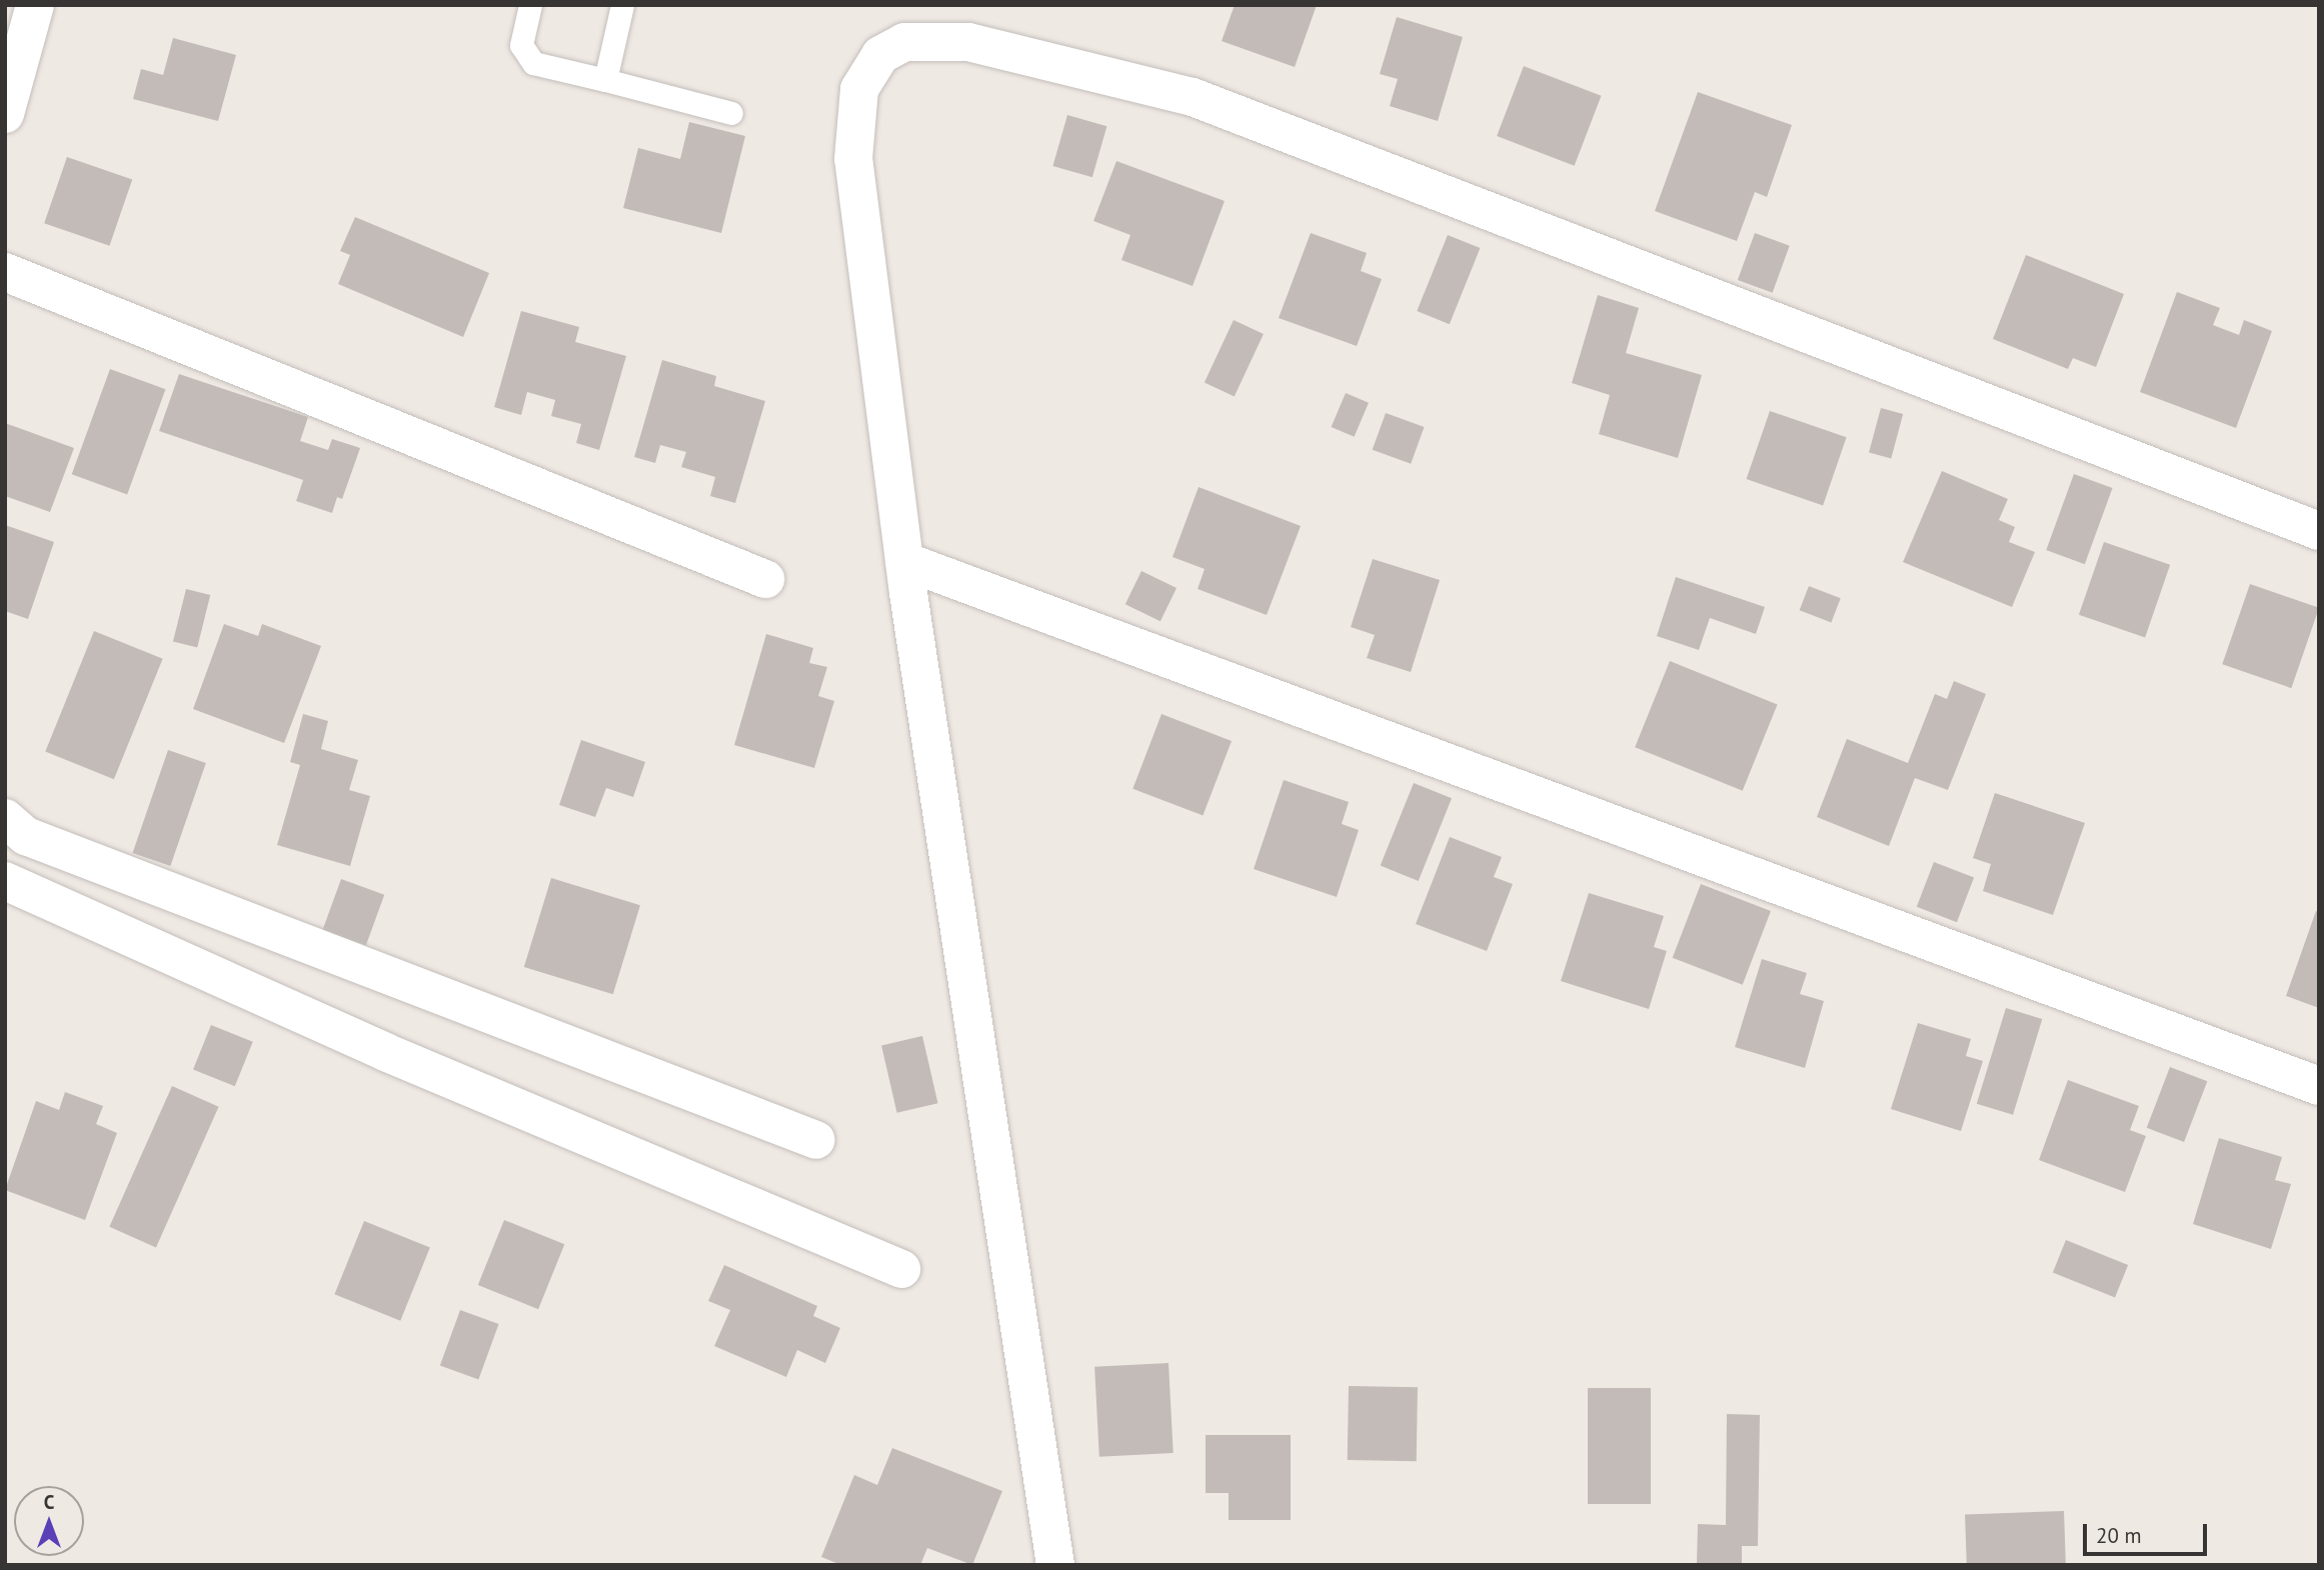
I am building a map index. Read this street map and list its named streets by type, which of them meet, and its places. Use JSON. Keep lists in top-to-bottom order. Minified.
{"scale_bar":"20 m","north":"top"}
